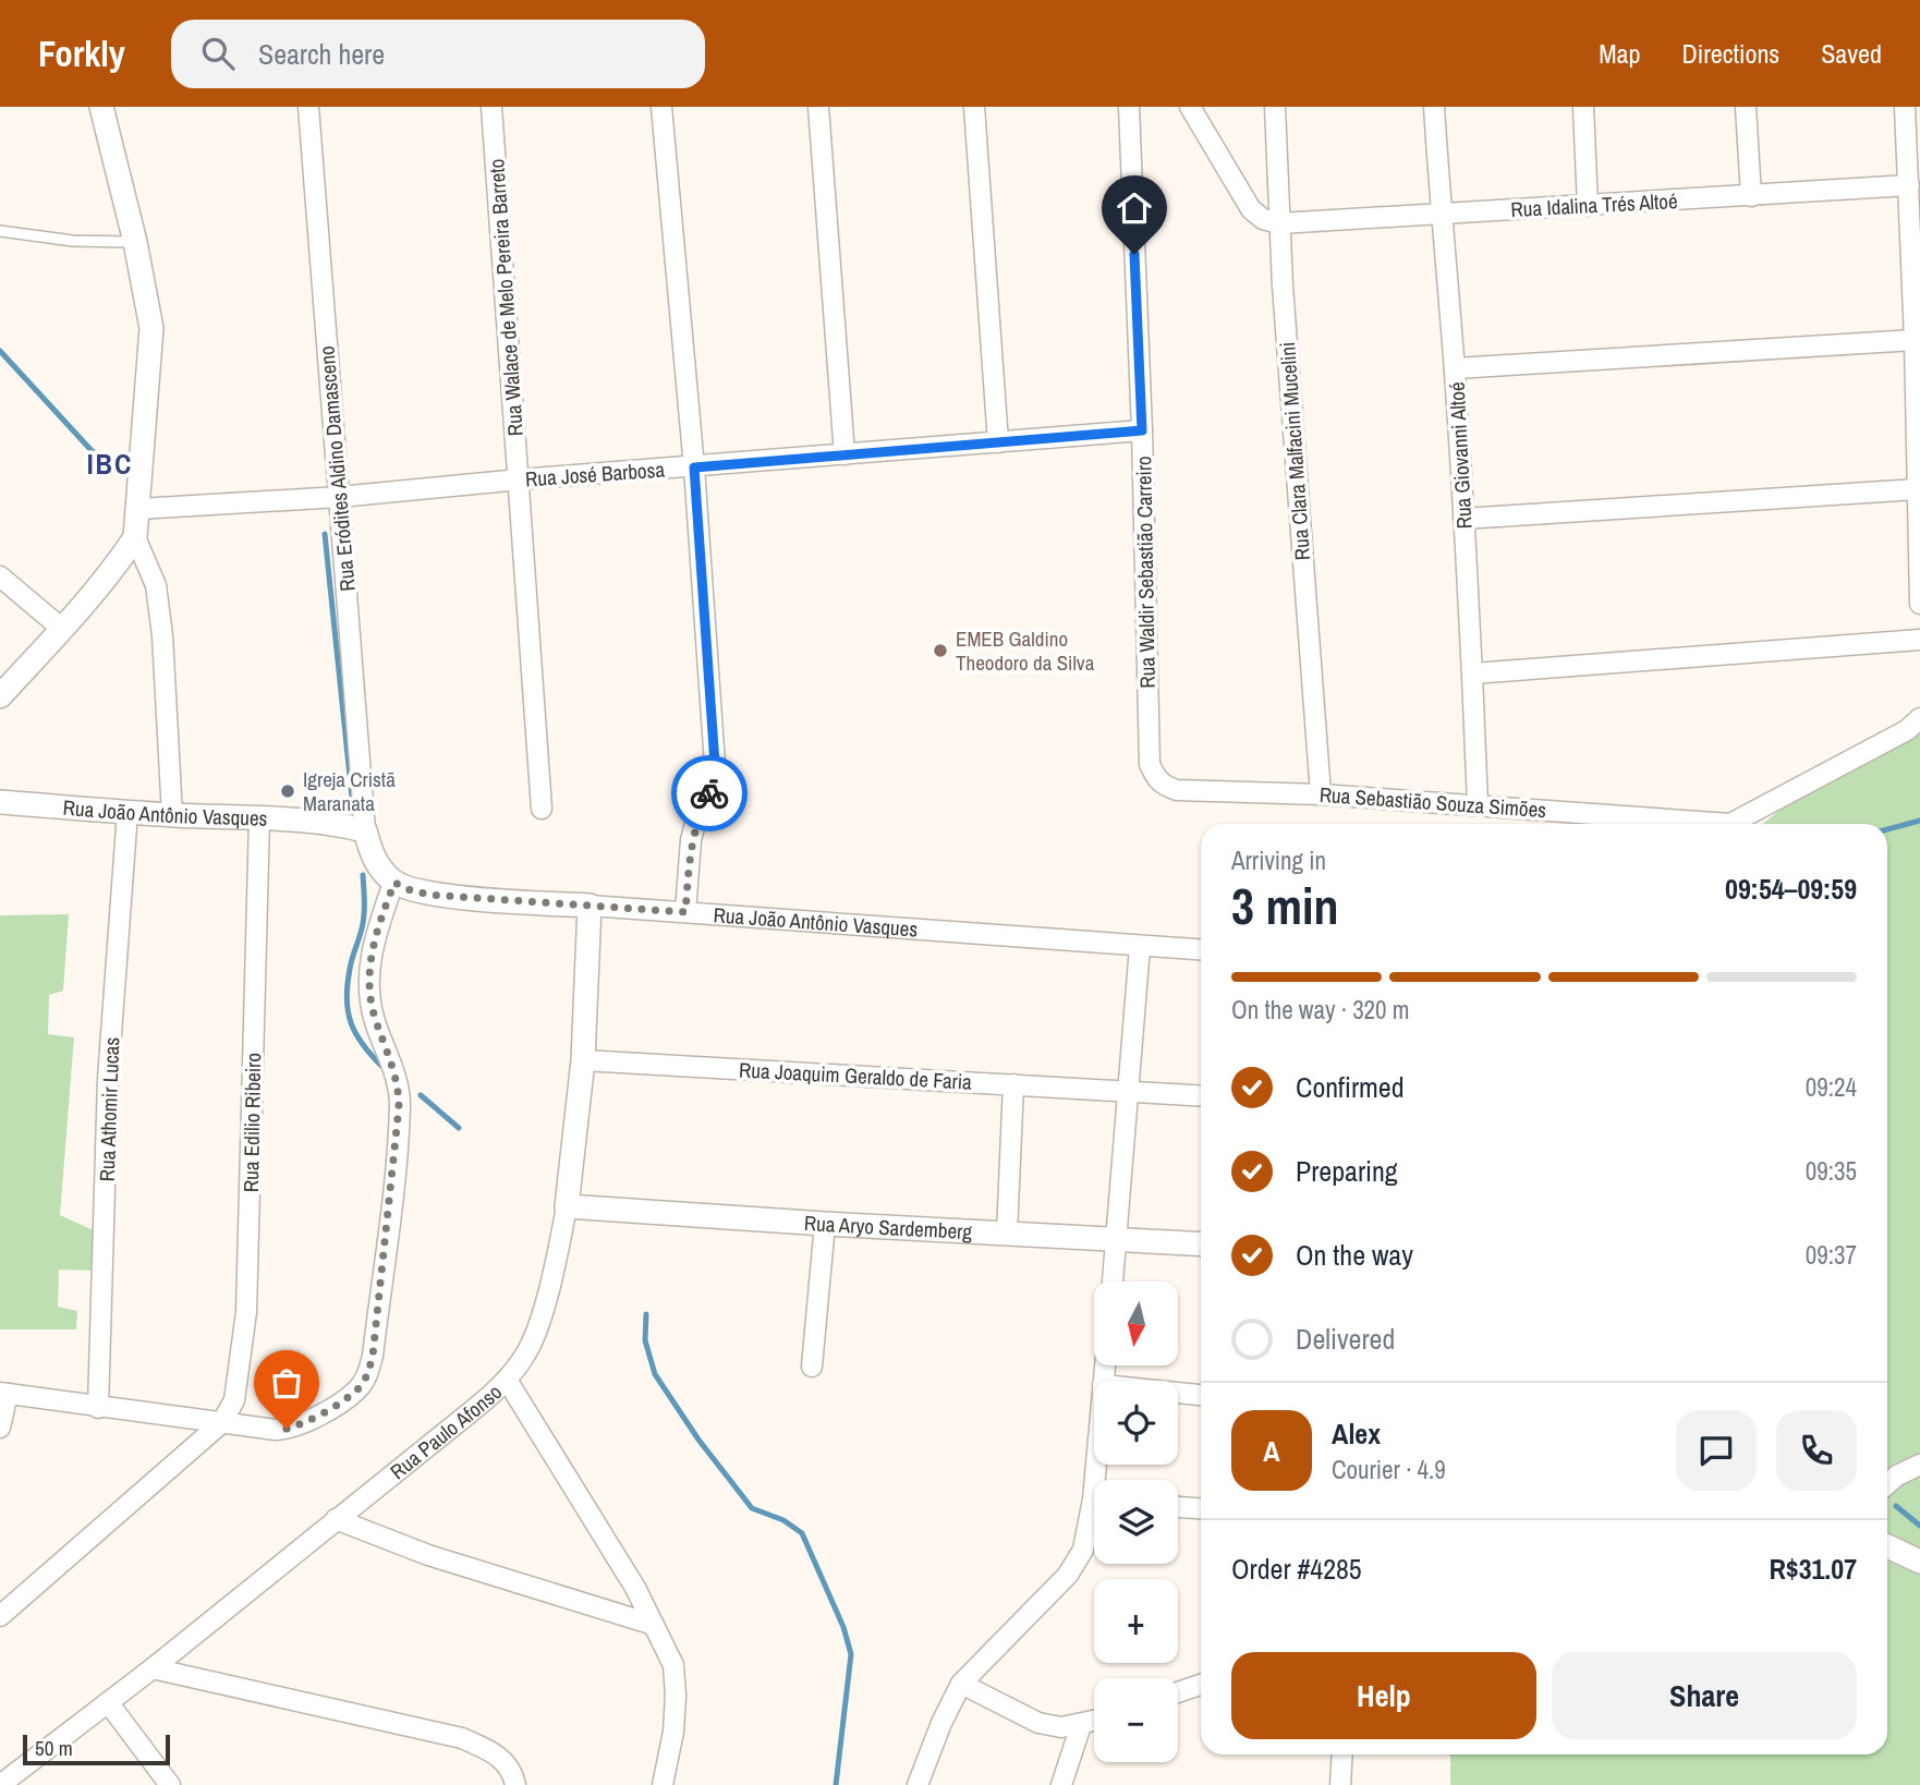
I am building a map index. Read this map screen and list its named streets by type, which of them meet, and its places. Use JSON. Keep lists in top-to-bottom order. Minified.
{"streets":{"street":["Rua Idalina Trés Altoé","Rua Walace de Melo Pereira Barreto","Rua Clara Malfacini Mucelini","Rua Giovanni Altoé","Rua Eródites Aldino Damasceno","Rua José Barbosa","Rua Waldir Sebastião Carreiro","Rua Sebastião Souza Simões","Rua João Antônio Vasques","Rua Joaquim Geraldo de Faria","Rua Athomir Lucas","Rua Edilio Ribeiro","Rua Aryo Sardemberg","Rua Paulo Afonso"]},"crossings":[["Rua Idalina Trés Altoé","Rua Clara Malfacini Mucelini"],["Rua Idalina Trés Altoé","Rua Giovanni Altoé"],["Rua Walace de Melo Pereira Barreto","Rua José Barbosa"],["Rua Clara Malfacini Mucelini","Rua Sebastião Souza Simões"],["Rua Giovanni Altoé","Rua Sebastião Souza Simões"],["Rua Eródites Aldino Damasceno","Rua José Barbosa"],["Rua Eródites Aldino Damasceno","Rua João Antônio Vasques"],["Rua José Barbosa","Rua Waldir Sebastião Carreiro"],["Rua Waldir Sebastião Carreiro","Rua Sebastião Souza Simões"],["Rua João Antônio Vasques","Rua Athomir Lucas"],["Rua João Antônio Vasques","Rua Edilio Ribeiro"],["Rua João Antônio Vasques","Rua Paulo Afonso"],["Rua Joaquim Geraldo de Faria","Rua Paulo Afonso"],["Rua Aryo Sardemberg","Rua Paulo Afonso"]],"districts":["IBC"],"places":["EMEB Galdino Theodoro da Silva","Igreja Cristã Maranata"],"scale_bar":"50 m","north":"bottom","page":{"header":"Forkly","search":"Search here","nav":["Map","Directions","Saved"],"heading":["3 min","Arriving in","09:54–09:59"],"panel":["Alex","Courier · 4.9","Order #4285","R$31.07"],"bar":"On the way · 320 m","list":[["Confirmed","09:24"],["Preparing","09:35"],["On the way","09:37"],"Delivered"],"map_buttons":["+","−"],"round":"A","buttons":["Help","Share"],"scale":"50 m"}}
